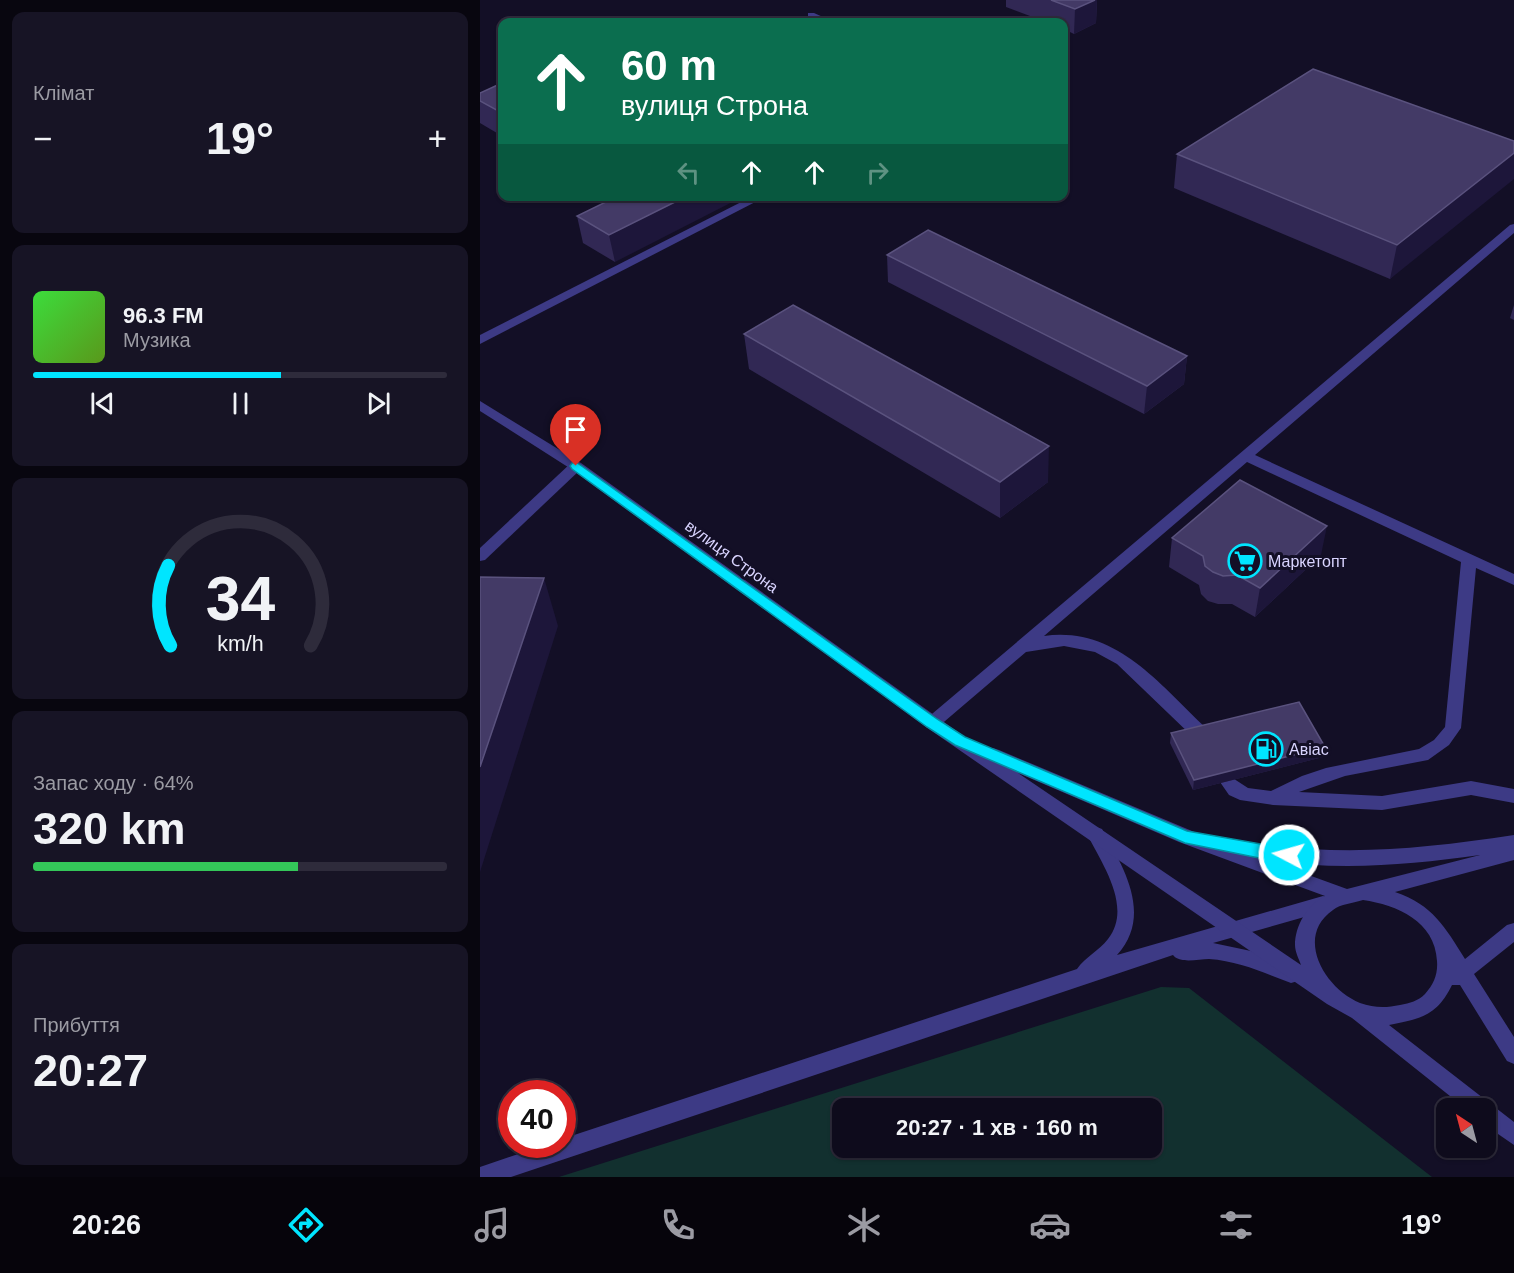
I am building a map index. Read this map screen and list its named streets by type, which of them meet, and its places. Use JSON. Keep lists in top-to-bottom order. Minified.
{"streets":{"street":["вулиця Строна"]},"places":{"supermarket":["Маркетопт"],"fuel station":["Авіас"]},"north":"top left","page":{"tile":["Клімат",["Запас ходу · 64%","320 km"],["Прибуття","20:27"]],"turn":["60 m","вулиця Строна"],"heat":["−","19°","+"],"song":["96.3 FM","Музика"],"limit":"40","trip":"20:27 · 1 хв · 160 m","tabs":["20:26","19°"],"gauge":["34","km/h"]}}
